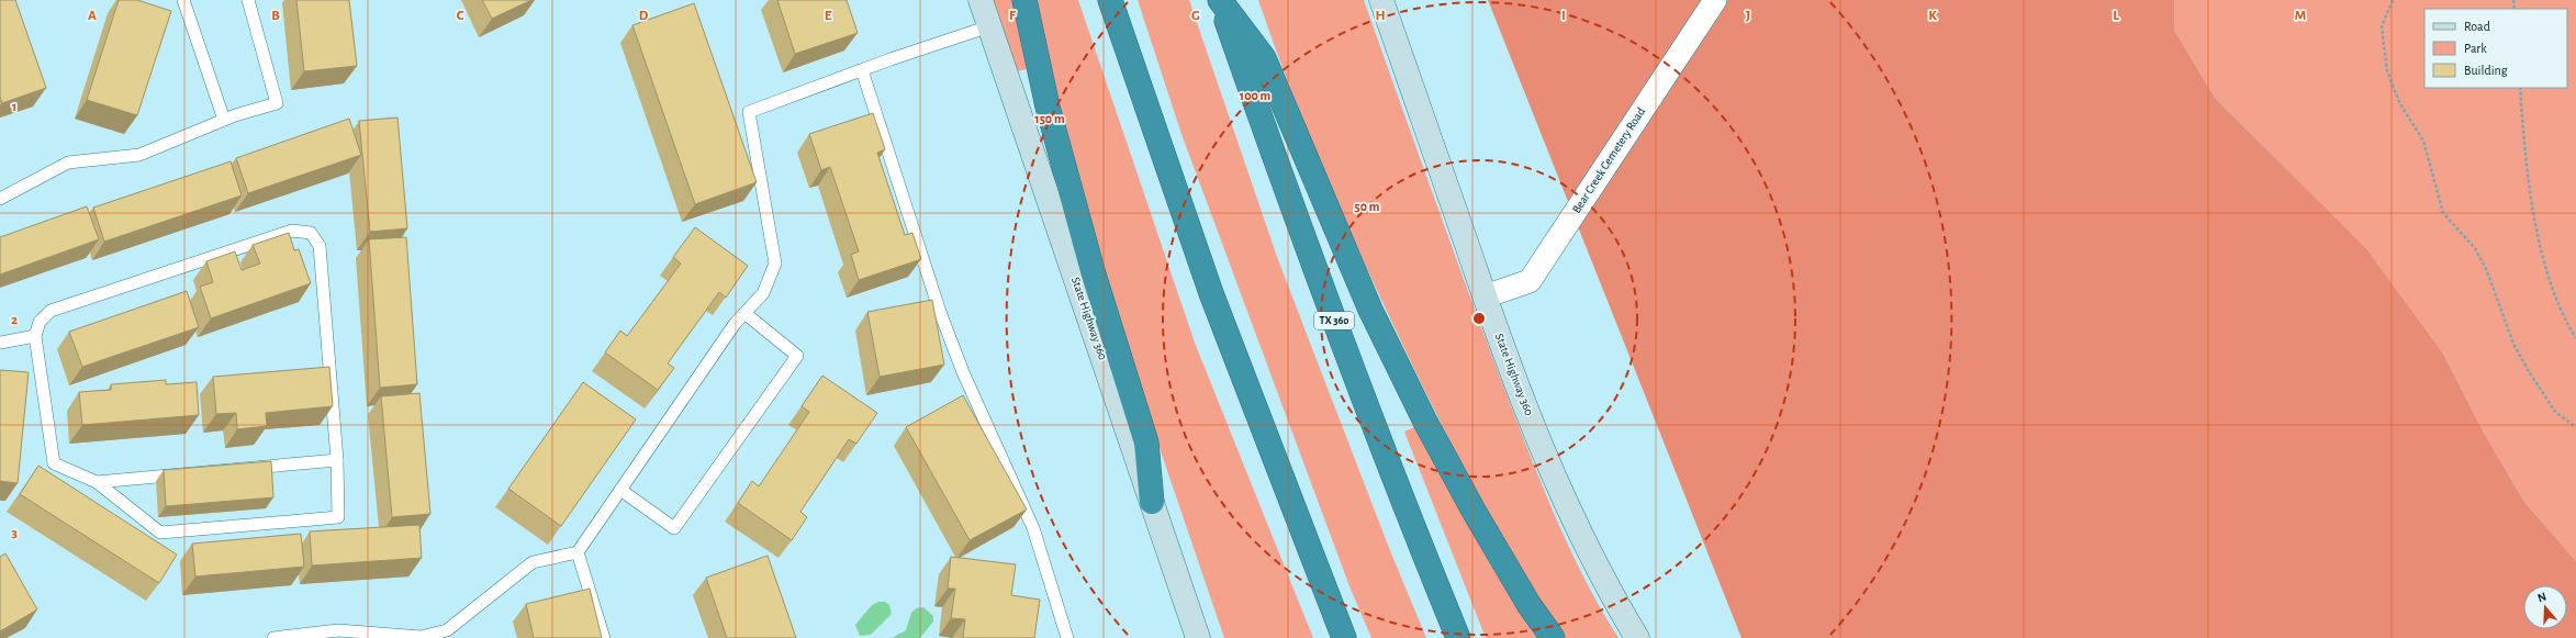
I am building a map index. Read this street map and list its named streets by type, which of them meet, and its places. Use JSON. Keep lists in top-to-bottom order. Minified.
{"streets":{"highway":["TX 360"],"main road":["State Highway 360"],"street":["Bear Creek Cemetery Road"]},"crossings":[["Bear Creek Cemetery Road","State Highway 360"]],"legend":["Road","Park","Building"],"north":"top","grid":{"columns":["A","B","C","D","E","F","G","H","I","J","K","L","M"],"rows":["1","2","3"]},"rings":["100 m","150 m","50 m"]}
